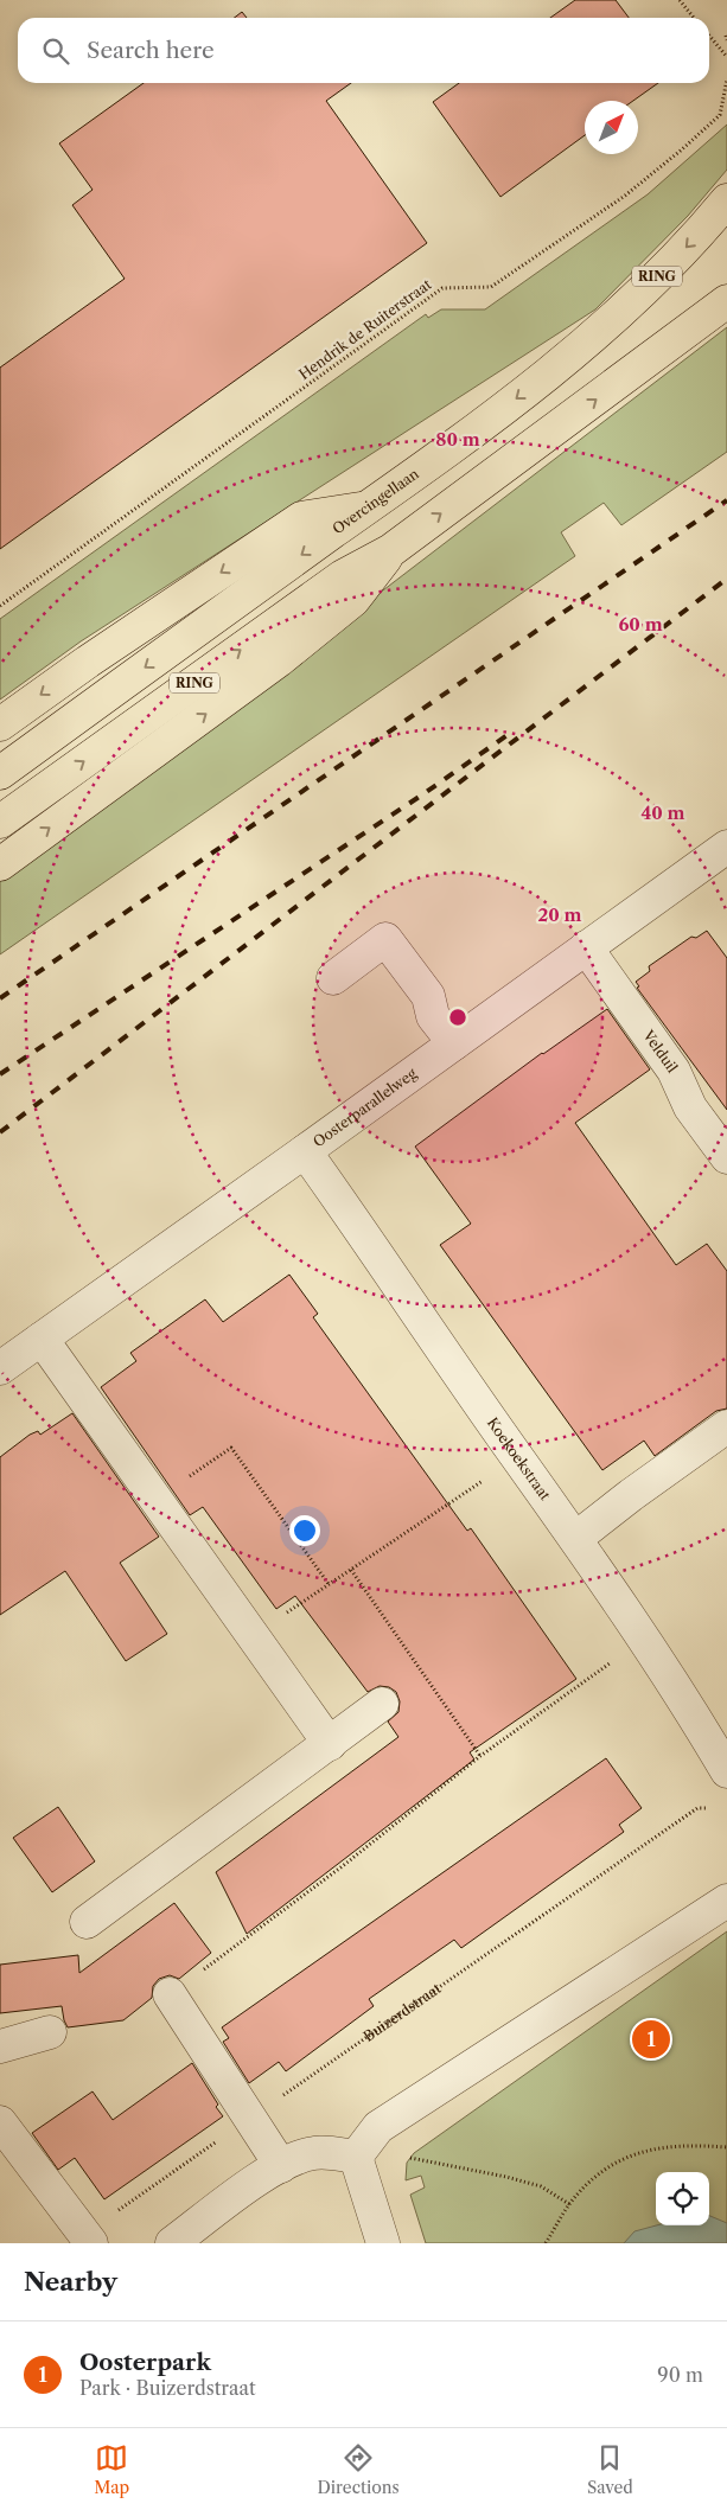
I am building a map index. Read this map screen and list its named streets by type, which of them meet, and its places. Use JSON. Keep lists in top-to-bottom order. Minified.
{"streets":{"main road":["RING","Overcingellaan"],"street":["Velduil","Oosterparallelweg","Koekoekstraat"],"path":["Hendrik de Ruiterstraat","Buizerdstraat"]},"crossings":[["Velduil","Oosterparallelweg"],["Oosterparallelweg","Koekoekstraat"]],"north":"top right","page":{"search":"Search here","pins":"1","heading":"Nearby","list":[{"mark":"1","name":"Oosterpark","note":"Park · Buizerdstraat","value":"90 m"}],"nav":["Map","Directions","Saved"]},"rings":["80 m","60 m","40 m","20 m"]}
